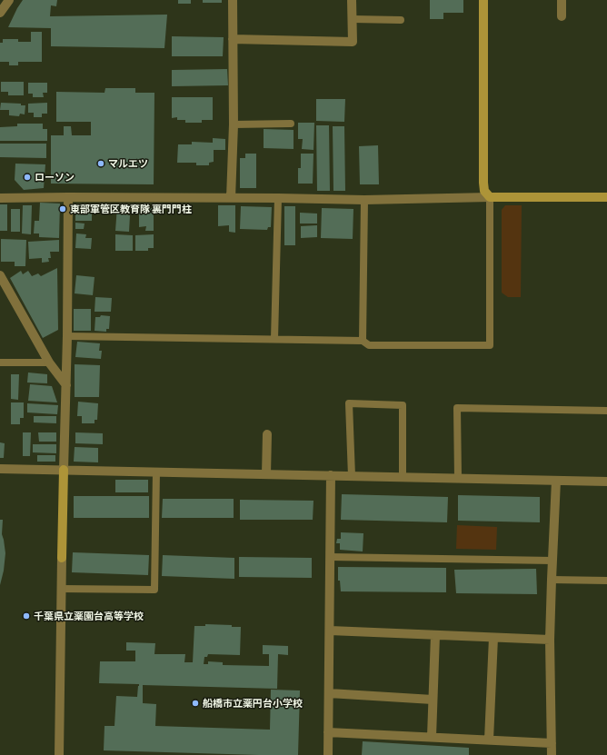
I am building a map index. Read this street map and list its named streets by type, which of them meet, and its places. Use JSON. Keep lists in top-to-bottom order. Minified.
{"places":["マルエツ","ローソン","東部軍管区教育隊 裏門門柱","千葉県立薬園台高等学校","船橋市立薬円台小学校"]}
